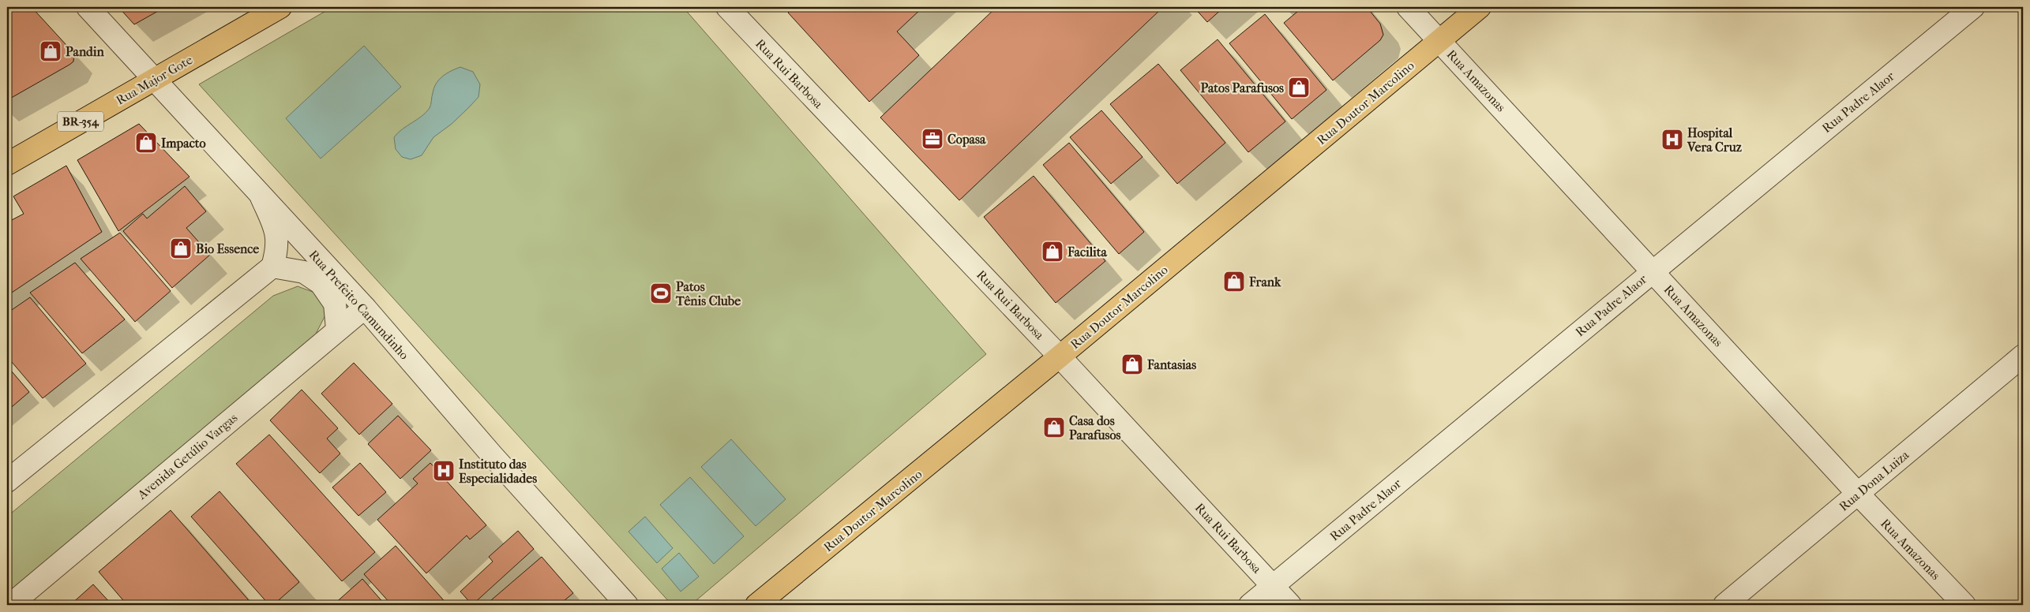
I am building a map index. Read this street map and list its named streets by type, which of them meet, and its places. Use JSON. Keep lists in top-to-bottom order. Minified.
{"streets":{"main road":["Rua Major Gote","Rua Doutor Marcolino","BR-354"],"street":["Rua Rui Barbosa","Rua Amazonas","Rua Padre Alaor","Rua Prefeito Camundinho","Avenida Getúlio Vargas","Rua Dona Luiza"]},"crossings":[["Rua Rui Barbosa","Rua Padre Alaor"],["Rua Rui Barbosa","Rua Doutor Marcolino"],["Rua Major Gote","Rua Prefeito Camundinho"],["Rua Amazonas","Rua Padre Alaor"],["Rua Amazonas","Rua Doutor Marcolino"],["Rua Amazonas","Rua Dona Luiza"],["Rua Prefeito Camundinho","Avenida Getúlio Vargas"]],"places":{"shop":["Pandin","Patos Parafusos","Impacto","Bio Essence","Facilita","Frank","Fantasias","Casa dos Parafusos"],"office":["Copasa"],"hospital":["Hospital Vera Cruz","Instituto das Especialidades"],"sports":["Patos Tênis Clube"]}}
